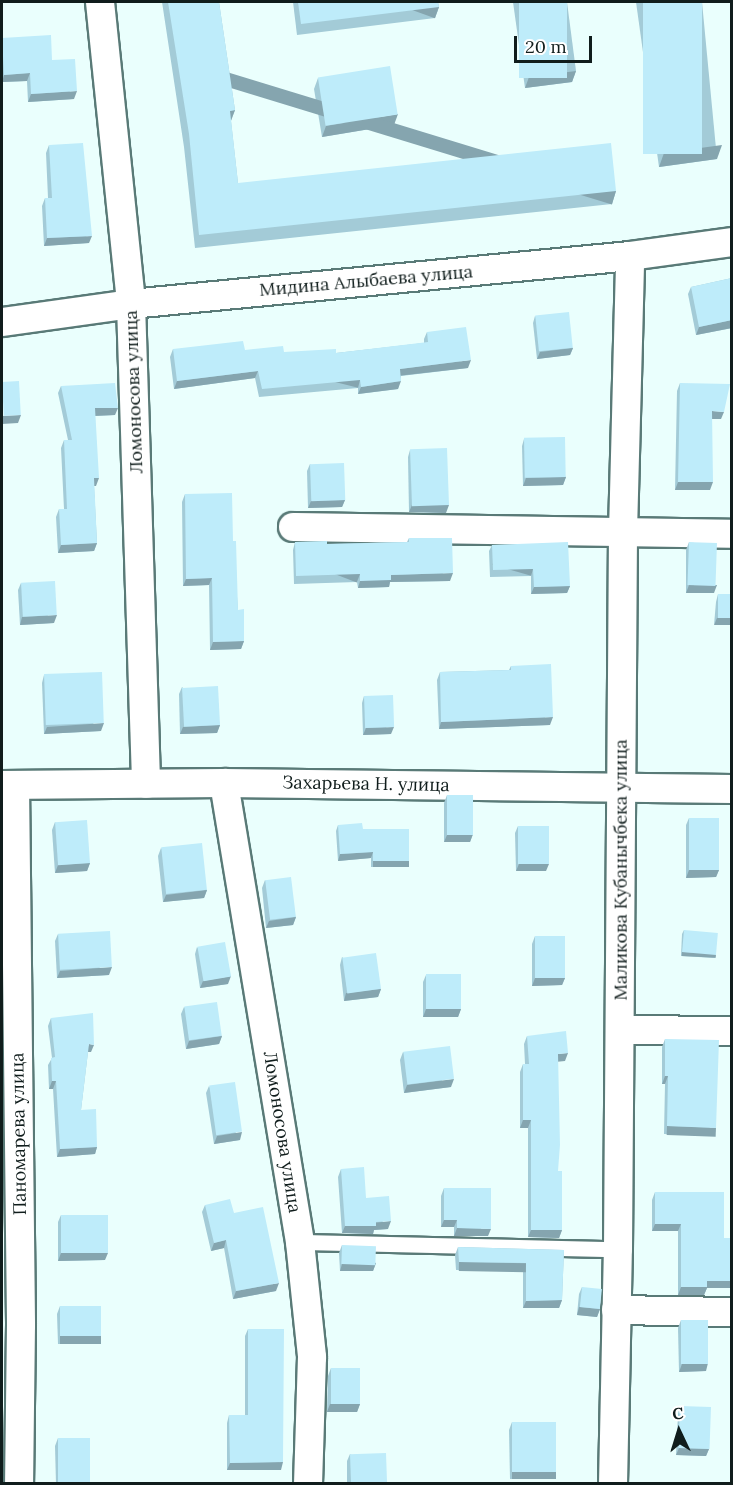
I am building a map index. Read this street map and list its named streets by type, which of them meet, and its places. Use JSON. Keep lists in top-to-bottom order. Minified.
{"streets":{"street":["Мидина Алыбаева улица","Ломоносова улица","Захарьева Н. улица","Маликова Кубанычбека улица","Паномарева улица"]},"crossings":[["Мидина Алыбаева улица","Ломоносова улица"],["Мидина Алыбаева улица","Маликова Кубанычбека улица"],["Ломоносова улица","Захарьева Н. улица"],["Захарьева Н. улица","Маликова Кубанычбека улица"],["Захарьева Н. улица","Паномарева улица"]],"scale_bar":"20 m","north":"top"}
